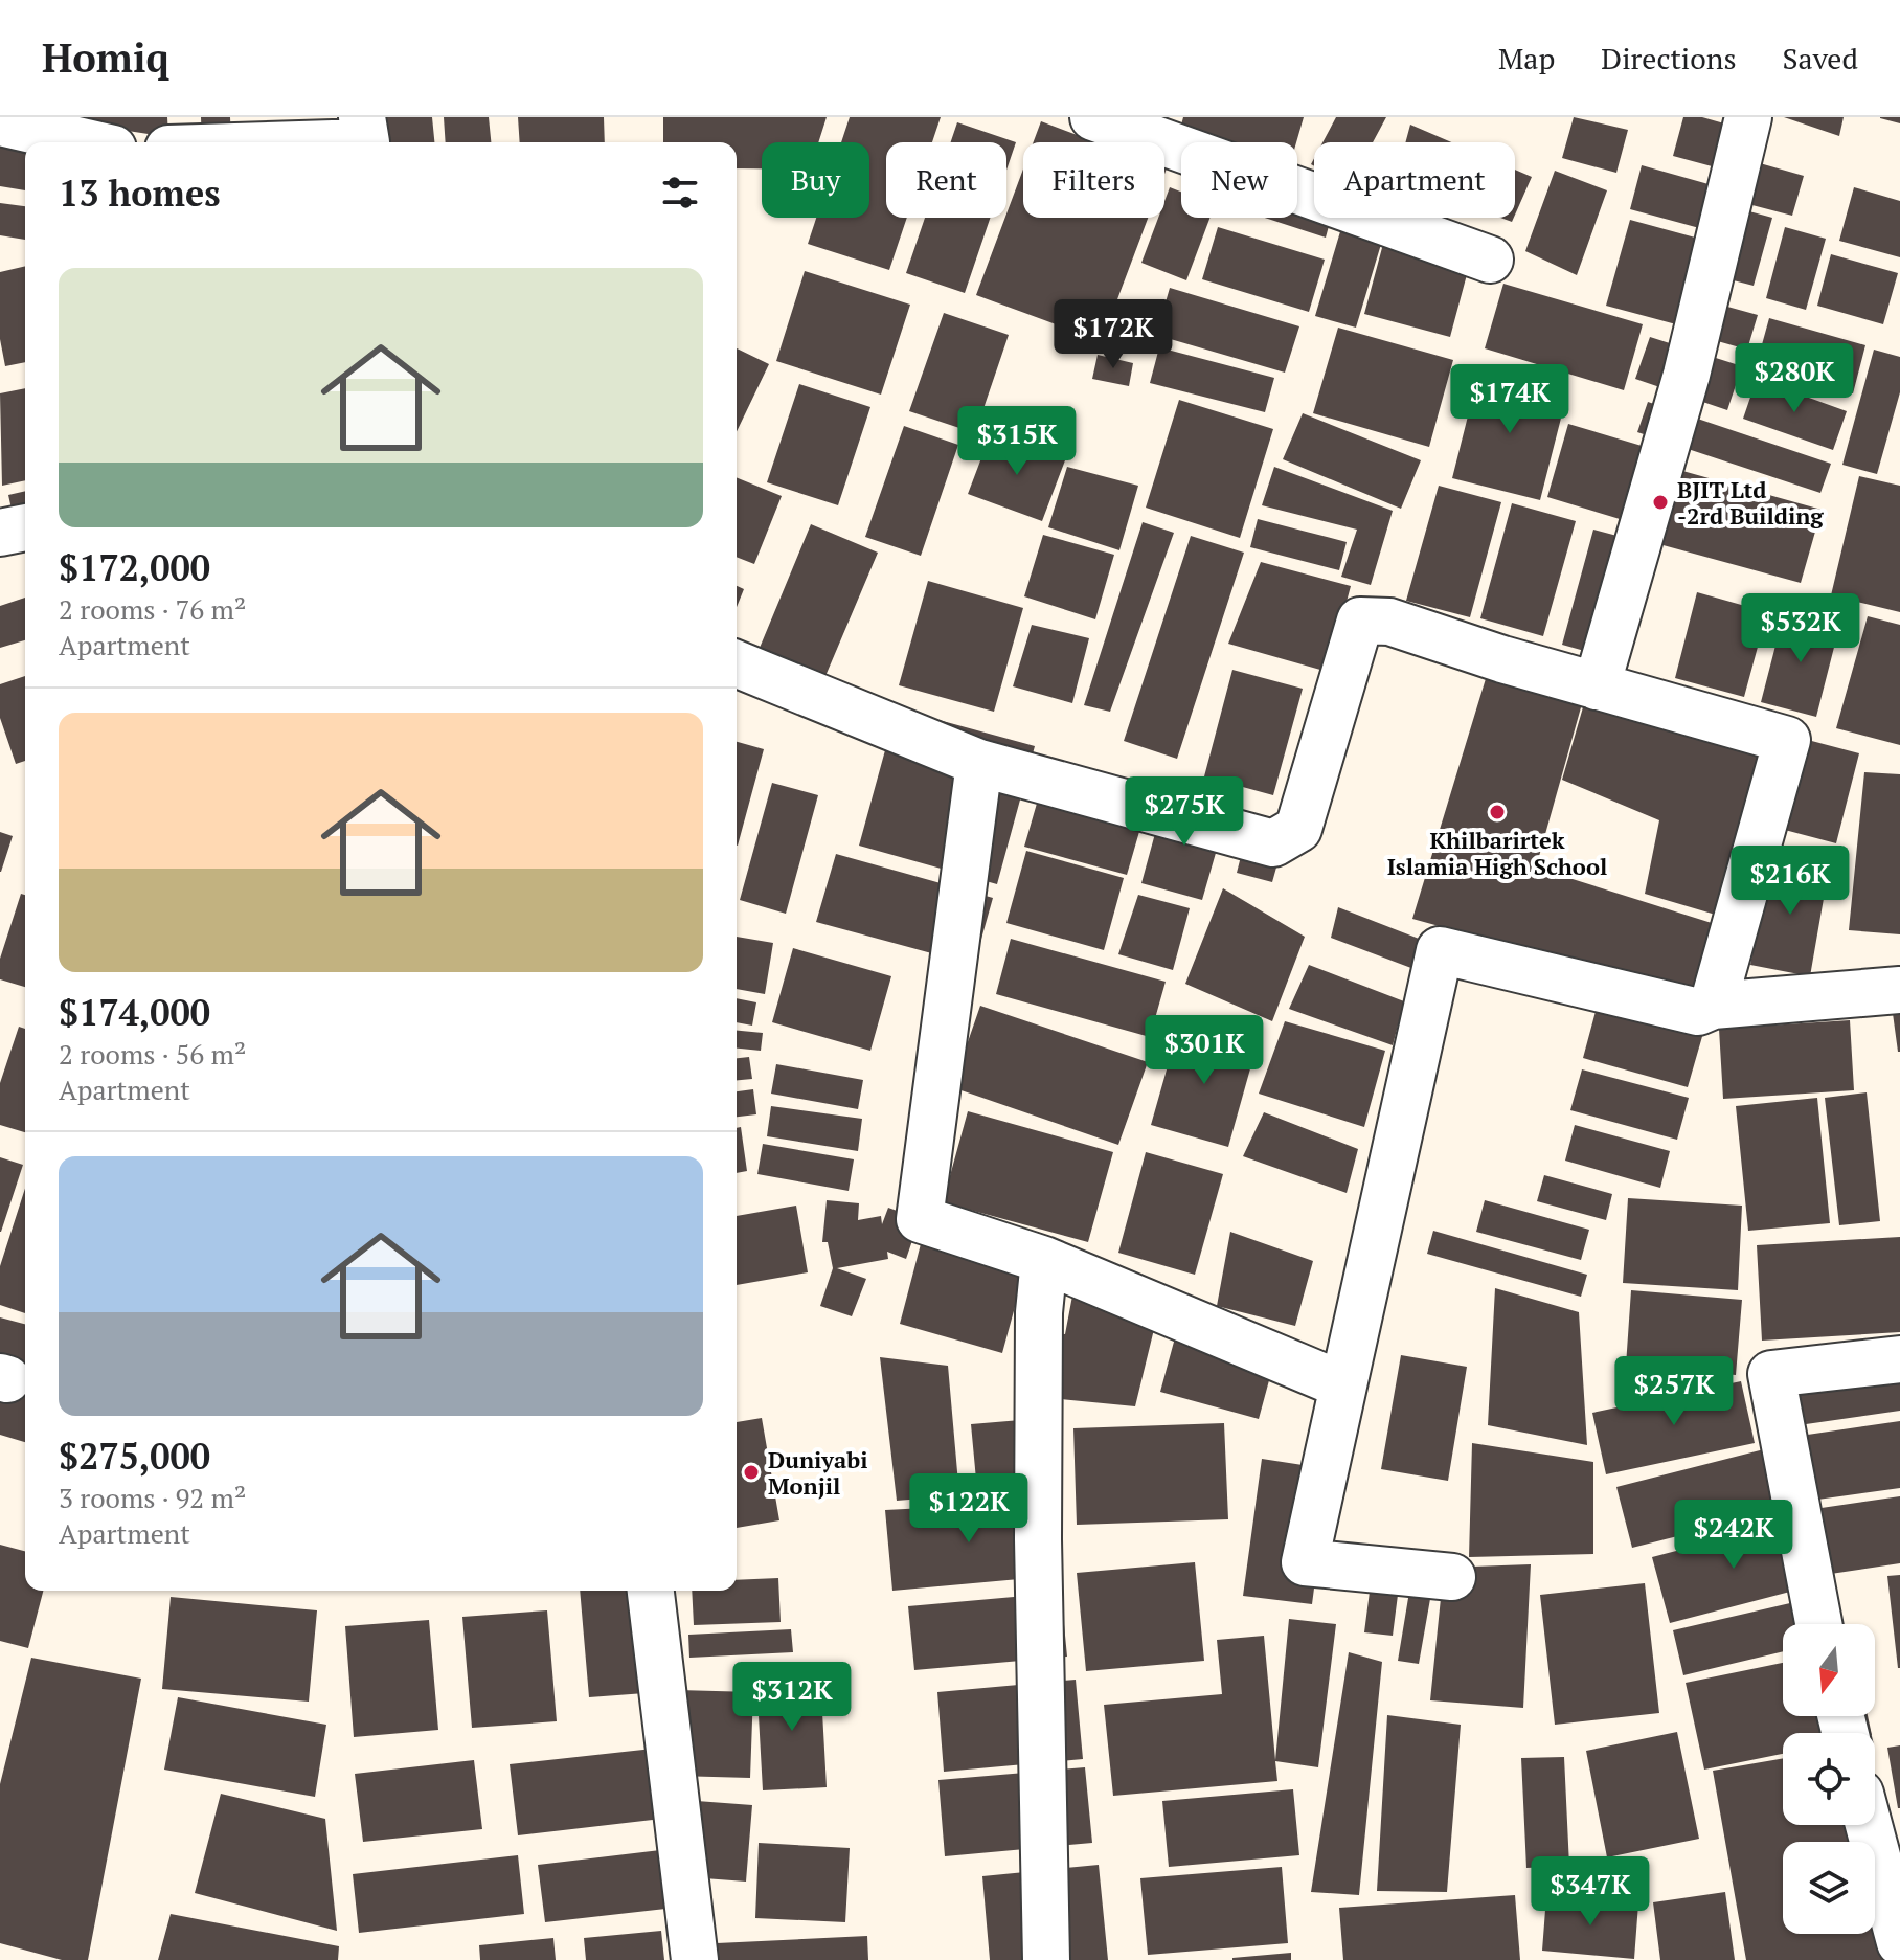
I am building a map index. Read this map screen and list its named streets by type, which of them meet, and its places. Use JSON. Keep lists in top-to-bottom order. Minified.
{"places":["BJIT Ltd -2rd Building","Khilbarirtek Islamia High School","Duniyabi Monjil"],"north":"bottom","page":{"header":"Homiq","nav":["Map","Directions","Saved"],"chip":["Buy","Rent","Filters","New","Apartment"],"heading":"13 homes","list":[{"name":"$172,000","note":"2 rooms · 76 m² · Apartment"},{"name":"$174,000","note":"2 rooms · 56 m² · Apartment"},{"name":"$275,000","note":"3 rooms · 92 m² · Apartment"}],"price":["$172K","$280K","$174K","$315K","$532K","$275K","$216K","$301K","$257K","$122K","$242K","$312K","$347K"]}}
